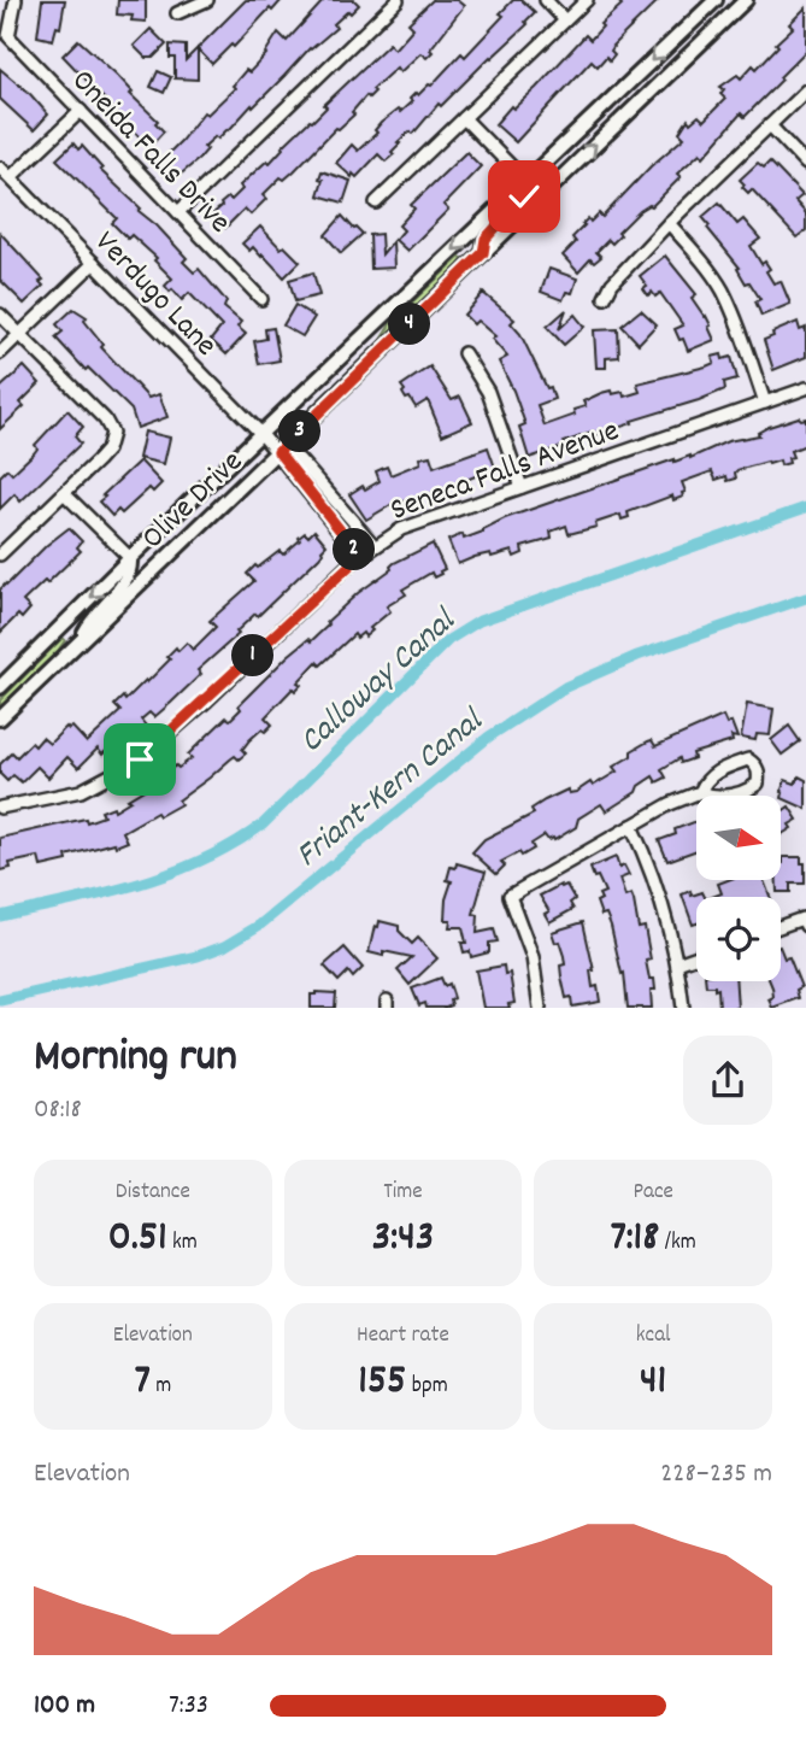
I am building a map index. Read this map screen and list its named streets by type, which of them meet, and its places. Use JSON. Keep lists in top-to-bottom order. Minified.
{"streets":{"main road":["Olive Drive"],"street":["Oneida Falls Drive","Verdugo Lane","Seneca Falls Avenue"]},"crossings":[["Verdugo Lane","Olive Drive"]],"water":["Calloway Canal","Friant-Kern Canal"],"north":"right","page":{"pins":["4","3","2","1"],"heading":["Morning run","08:18"],"stats":[["Distance","0.51 km"],["Time","3:43"],["Pace","7:18 /km"],["Elevation","7 m"],["Heart rate","155 bpm"],["kcal","41"]],"chart":["Elevation","228–235 m"],"list":[{"name":"100 m","note":"7:33"}]}}
